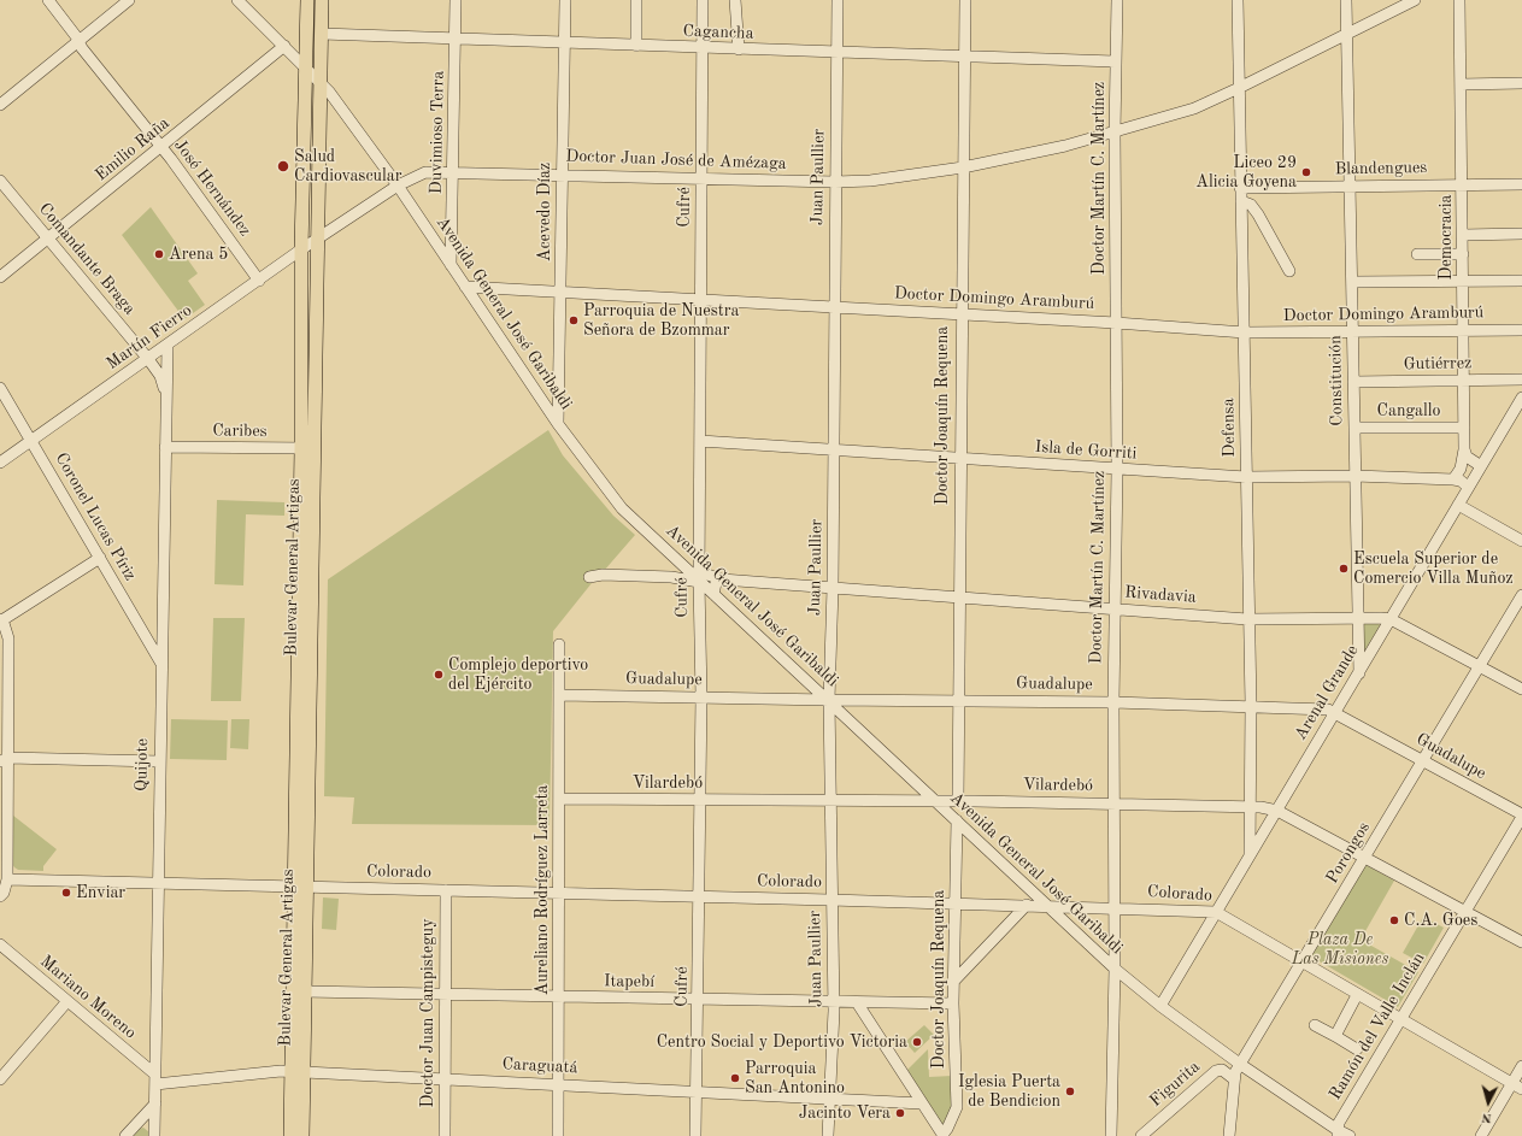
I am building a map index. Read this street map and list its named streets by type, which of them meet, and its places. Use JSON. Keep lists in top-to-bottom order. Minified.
{"streets":{"main road":["Bulevar General Artigas"],"street":["Cagancha","Duvimioso Terra","Emilio Raña","Doctor Juan José de Amézaga","Blandengues","Juan Paullier","Doctor Martín C. Martínez","José Hernández","Cufré","Acevedo Díaz","Democracia","Comandante Braga","Doctor Domingo Aramburú","Avenida General José Garibaldi","Martín Fierro","Gutiérrez","Constitución","Cangallo","Doctor Joaquín Requena","Defensa","Caribes","Isla de Gorriti","Coronel Lucas Píriz","Rivadavia","Guadalupe","Arenal Grande","Quijote","Vilardebó","Porongos","Colorado","Aureliano Rodríguez Larreta","Itapebí","Mariano Moreno","Doctor Juan Campisteguy","Ramón del Valle Inclán","Caraguatá","Figurita"]},"crossings":[["Cagancha","Duvimioso Terra"],["Cagancha","Juan Paullier"],["Cagancha","Doctor Martín C. Martínez"],["Cagancha","Cufré"],["Cagancha","Acevedo Díaz"],["Cagancha","Doctor Joaquín Requena"],["Cagancha","Bulevar General Artigas"],["Duvimioso Terra","Doctor Juan José de Amézaga"],["Duvimioso Terra","Avenida General José Garibaldi"],["Emilio Raña","José Hernández"],["Emilio Raña","Comandante Braga"],["Emilio Raña","Avenida General José Garibaldi"],["Doctor Juan José de Amézaga","Juan Paullier"],["Doctor Juan José de Amézaga","Doctor Martín C. Martínez"],["Doctor Juan José de Amézaga","Cufré"],["Doctor Juan José de Amézaga","Acevedo Díaz"],["Doctor Juan José de Amézaga","Avenida General José Garibaldi"],["Doctor Juan José de Amézaga","Martín Fierro"],["Doctor Juan José de Amézaga","Constitución"],["Doctor Juan José de Amézaga","Doctor Joaquín Requena"],["Doctor Juan José de Amézaga","Defensa"],["Doctor Juan José de Amézaga","Bulevar General Artigas"],["Blandengues","Democracia"],["Blandengues","Constitución"],["Blandengues","Defensa"],["Juan Paullier","Doctor Domingo Aramburú"],["Juan Paullier","Avenida General José Garibaldi"],["Juan Paullier","Isla de Gorriti"],["Juan Paullier","Rivadavia"],["Juan Paullier","Guadalupe"],["Juan Paullier","Vilardebó"],["Juan Paullier","Colorado"],["Juan Paullier","Itapebí"],["Juan Paullier","Caraguatá"],["Doctor Martín C. Martínez","Doctor Domingo Aramburú"],["Doctor Martín C. Martínez","Avenida General José Garibaldi"],["Doctor Martín C. Martínez","Isla de Gorriti"],["Doctor Martín C. Martínez","Rivadavia"],["Doctor Martín C. Martínez","Guadalupe"],["Doctor Martín C. Martínez","Vilardebó"],["Doctor Martín C. Martínez","Colorado"],["José Hernández","Martín Fierro"],["Cufré","Doctor Domingo Aramburú"],["Cufré","Avenida General José Garibaldi"],["Cufré","Isla de Gorriti"],["Cufré","Rivadavia"],["Cufré","Guadalupe"],["Cufré","Vilardebó"],["Cufré","Colorado"],["Cufré","Itapebí"],["Cufré","Caraguatá"],["Acevedo Díaz","Doctor Domingo Aramburú"],["Acevedo Díaz","Avenida General José Garibaldi"],["Democracia","Doctor Domingo Aramburú"],["Democracia","Gutiérrez"],["Democracia","Cangallo"],["Democracia","Isla de Gorriti"],["Comandante Braga","Martín Fierro"],["Comandante Braga","Quijote"],["Doctor Domingo Aramburú","Avenida General José Garibaldi"],["Doctor Domingo Aramburú","Constitución"],["Doctor Domingo Aramburú","Doctor Joaquín Requena"],["Doctor Domingo Aramburú","Defensa"],["Avenida General José Garibaldi","Doctor Joaquín Requena"],["Avenida General José Garibaldi","Bulevar General Artigas"],["Avenida General José Garibaldi","Guadalupe"],["Avenida General José Garibaldi","Arenal Grande"],["Avenida General José Garibaldi","Vilardebó"],["Avenida General José Garibaldi","Porongos"],["Avenida General José Garibaldi","Colorado"],["Avenida General José Garibaldi","Ramón del Valle Inclán"],["Martín Fierro","Coronel Lucas Píriz"],["Martín Fierro","Bulevar General Artigas"],["Martín Fierro","Quijote"],["Gutiérrez","Constitución"],["Constitución","Cangallo"],["Constitución","Isla de Gorriti"],["Constitución","Rivadavia"],["Constitución","Arenal Grande"],["Doctor Joaquín Requena","Isla de Gorriti"],["Doctor Joaquín Requena","Rivadavia"],["Doctor Joaquín Requena","Guadalupe"],["Doctor Joaquín Requena","Vilardebó"],["Doctor Joaquín Requena","Colorado"],["Doctor Joaquín Requena","Itapebí"],["Defensa","Isla de Gorriti"],["Defensa","Rivadavia"],["Defensa","Guadalupe"],["Defensa","Arenal Grande"],["Defensa","Vilardebó"],["Caribes","Bulevar General Artigas"],["Caribes","Quijote"],["Isla de Gorriti","Arenal Grande"],["Coronel Lucas Píriz","Quijote"],["Bulevar General Artigas","Colorado"],["Bulevar General Artigas","Itapebí"],["Bulevar General Artigas","Caraguatá"],["Rivadavia","Arenal Grande"],["Rivadavia","Porongos"],["Guadalupe","Arenal Grande"],["Guadalupe","Porongos"],["Guadalupe","Aureliano Rodríguez Larreta"],["Guadalupe","Ramón del Valle Inclán"],["Arenal Grande","Vilardebó"],["Arenal Grande","Colorado"],["Quijote","Colorado"],["Quijote","Mariano Moreno"],["Quijote","Caraguatá"],["Vilardebó","Porongos"],["Vilardebó","Aureliano Rodríguez Larreta"],["Vilardebó","Ramón del Valle Inclán"],["Porongos","Colorado"],["Porongos","Figurita"],["Colorado","Aureliano Rodríguez Larreta"],["Colorado","Doctor Juan Campisteguy"],["Colorado","Ramón del Valle Inclán"],["Aureliano Rodríguez Larreta","Itapebí"],["Aureliano Rodríguez Larreta","Caraguatá"],["Itapebí","Doctor Juan Campisteguy"],["Mariano Moreno","Caraguatá"],["Doctor Juan Campisteguy","Caraguatá"]],"parks":["Plaza De Las Misiones"],"places":["Salud Cardiovascular","Liceo 29 Alicia Goyena","Arena 5","Parroquia de Nuestra Señora de Bzommar","Escuela Superior de Comercio Villa Muñoz","Complejo deportivo del Ejército","Enviar","C.A. Goes","Centro Social y Deportivo Victoria","Parroquia San Antonino","Iglesia Puerta de Bendicion","Jacinto Vera"],"north":"bottom"}
